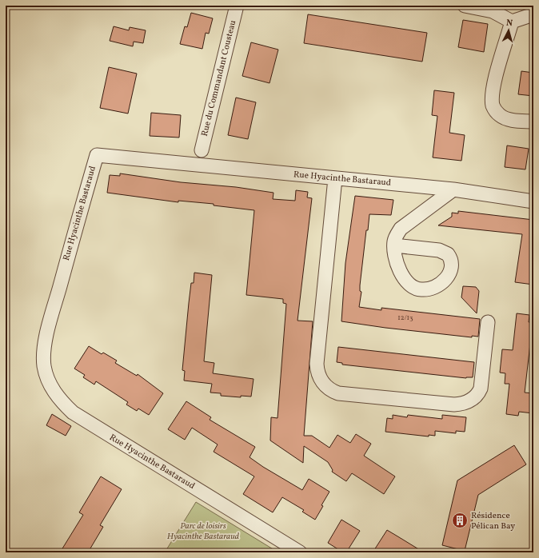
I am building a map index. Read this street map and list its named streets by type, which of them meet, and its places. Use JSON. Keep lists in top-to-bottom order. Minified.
{"streets":{"street":["Rue du Commandant Cousteau","Rue Hyacinthe Bastaraud"]},"parks":["Parc de loisirs Hyacinthe Bastaraud"],"places":{"building":["Résidence Pélican Bay"]},"house_numbers":["12/13"],"north":"top"}
